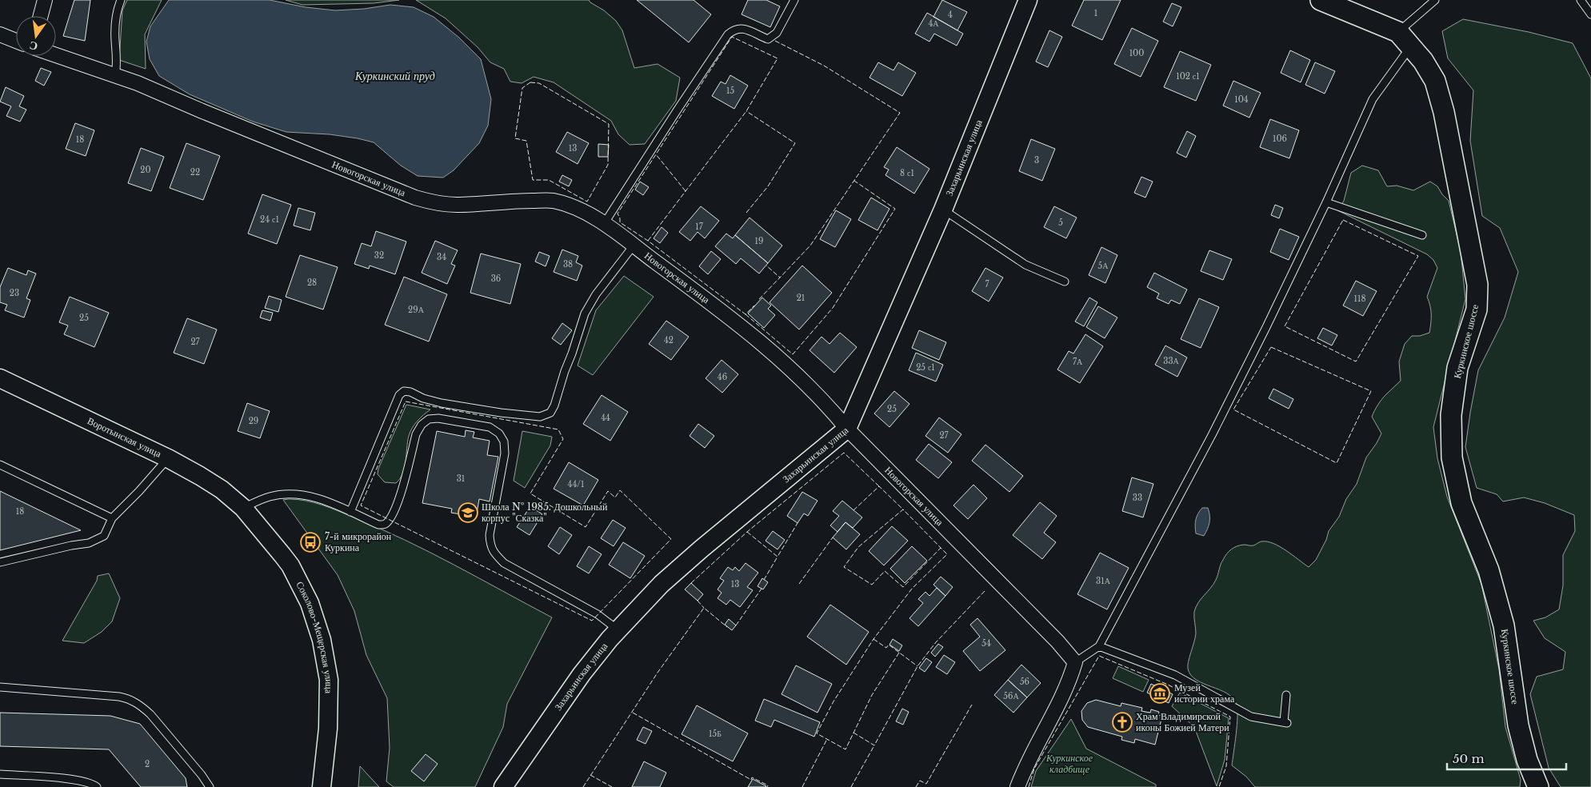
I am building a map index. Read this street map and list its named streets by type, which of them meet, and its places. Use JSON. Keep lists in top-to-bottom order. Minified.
{"streets":{"main road":["Куркинское шоссе"],"street":["Захарьинская улица","Новогорская улица","Воротынская улица","Соколово-Мещерская улица"]},"crossings":[["Захарьинская улица","Новогорская улица"],["Воротынская улица","Соколово-Мещерская улица"]],"water":["Куркинский пруд"],"parks":["Куркинское кладбище"],"places":{"school or university":["Школа № 1985. Дошкольный корпус \"Сказка\""],"bus stop":["7-й микрорайон Куркина"],"museum":["Музей истории храма"],"church":["Храм Владимирской иконы Божией Матери"]},"house_numbers":["1","4","4А","100","102 с1","15","104","106","18","13","3","20","22","8 с1","24 с1","5","17","19","32","34","38","5А","36","28","7","23","21","118","29А","25","42","27","33А","7А","25 с1","46","25","44","29","27","31","44/1","33","18","31А","13","54","56","56А","15Б","2"],"scale_bar":"50 m","north":"bottom"}
